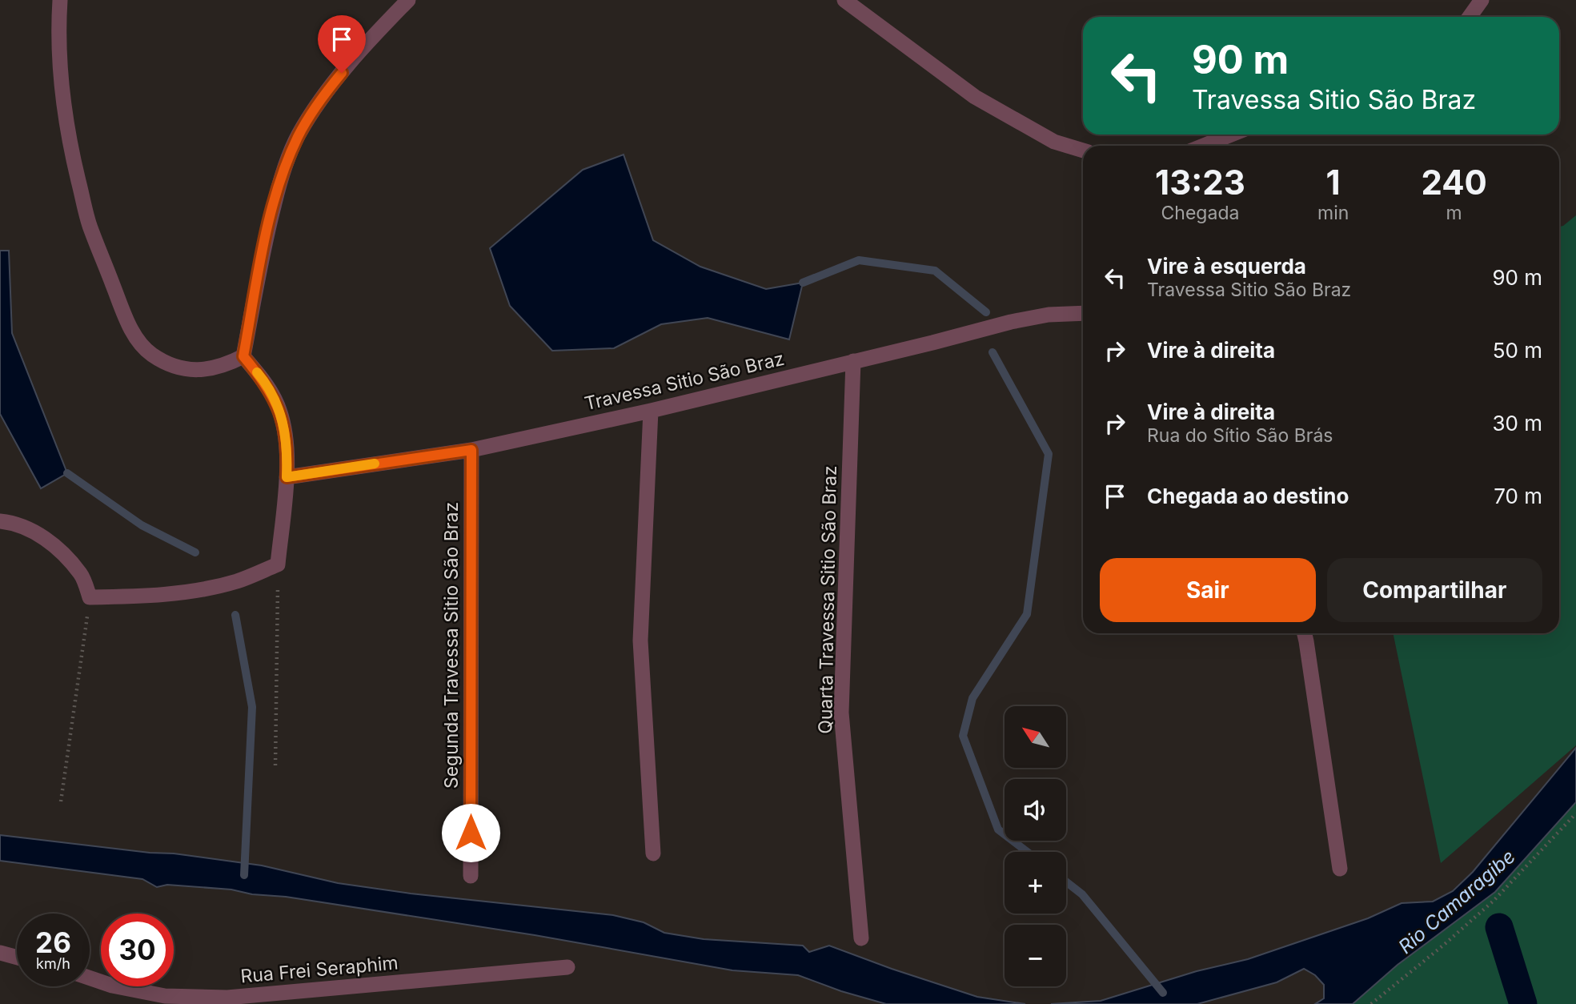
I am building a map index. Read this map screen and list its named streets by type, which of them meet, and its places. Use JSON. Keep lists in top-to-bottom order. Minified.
{"streets":{"street":["Travessa Sitio São Braz","Quarta Travessa Sitio São Braz","Segunda Travessa Sitio São Braz","Rua Frei Seraphim"]},"crossings":[["Travessa Sitio São Braz","Quarta Travessa Sitio São Braz"],["Travessa Sitio São Braz","Segunda Travessa Sitio São Braz"]],"water":["Rio Camaragibe"],"north":"top left","page":{"turn":["90 m","Travessa Sitio São Braz"],"eta":["13:23","Chegada","1","min","240","m"],"list":[{"name":"Vire à esquerda","note":"Travessa Sitio São Braz","value":"90 m"},{"name":"Vire à direita","value":"50 m"},{"name":"Vire à direita","note":"Rua do Sítio São Brás","value":"30 m"},{"name":"Chegada ao destino","value":"70 m"}],"buttons":["Sair","Compartilhar"],"map_buttons":["+","−"],"speed":"26 km/h","limit":"30"}}
